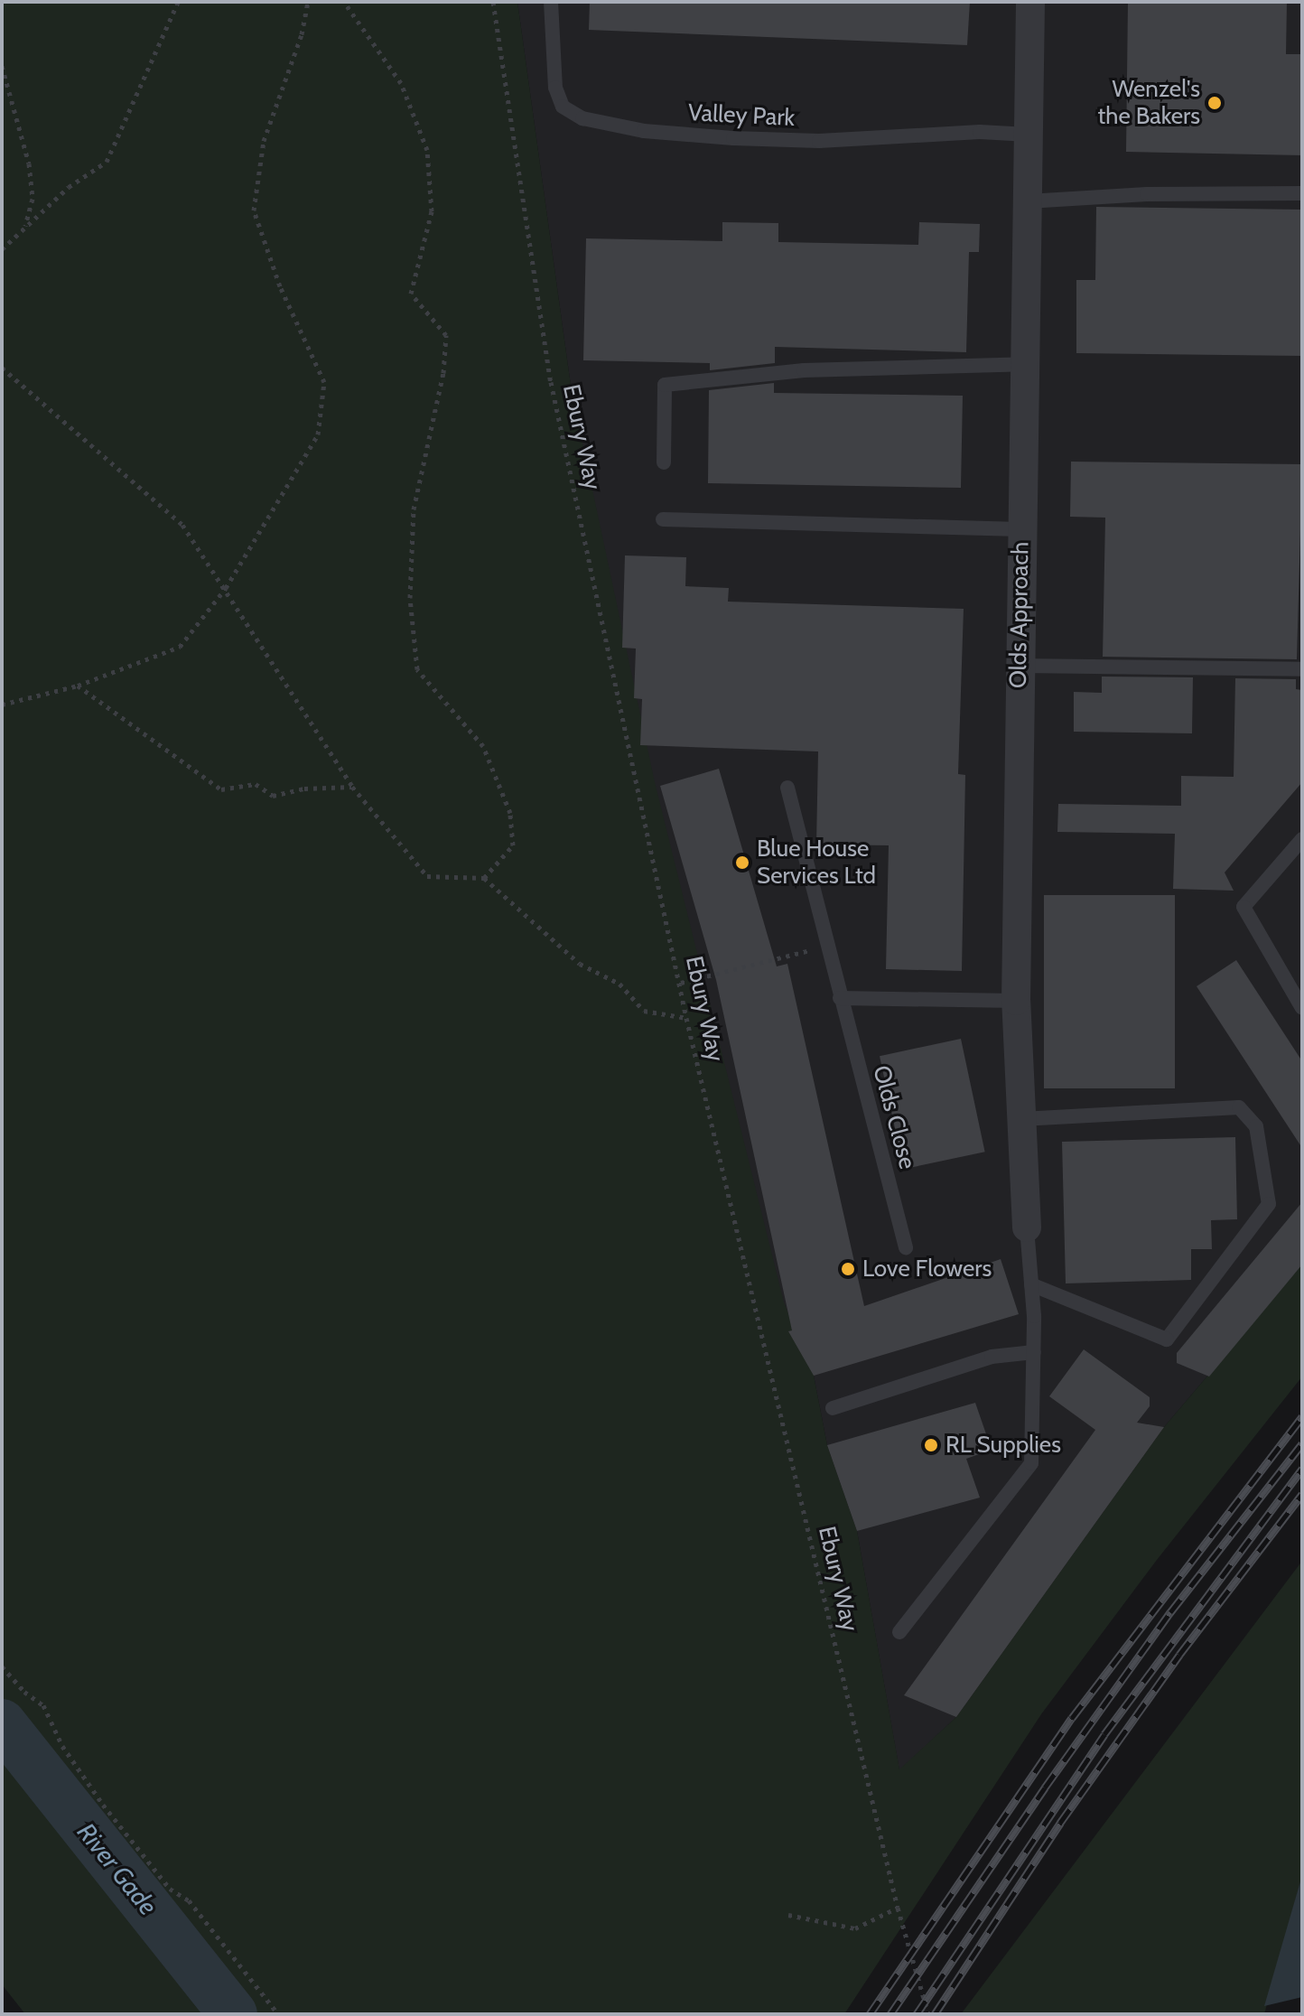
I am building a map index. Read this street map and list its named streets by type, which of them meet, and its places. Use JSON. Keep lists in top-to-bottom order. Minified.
{"streets":{"street":["Olds Approach"],"lane":["Valley Park","Olds Close"],"path":["Ebury Way"]},"crossings":[["Valley Park","Olds Approach"]],"water":["River Gade"],"places":["Wenzel's the Bakers","Blue House Services Ltd","Love Flowers","RL Supplies"]}
